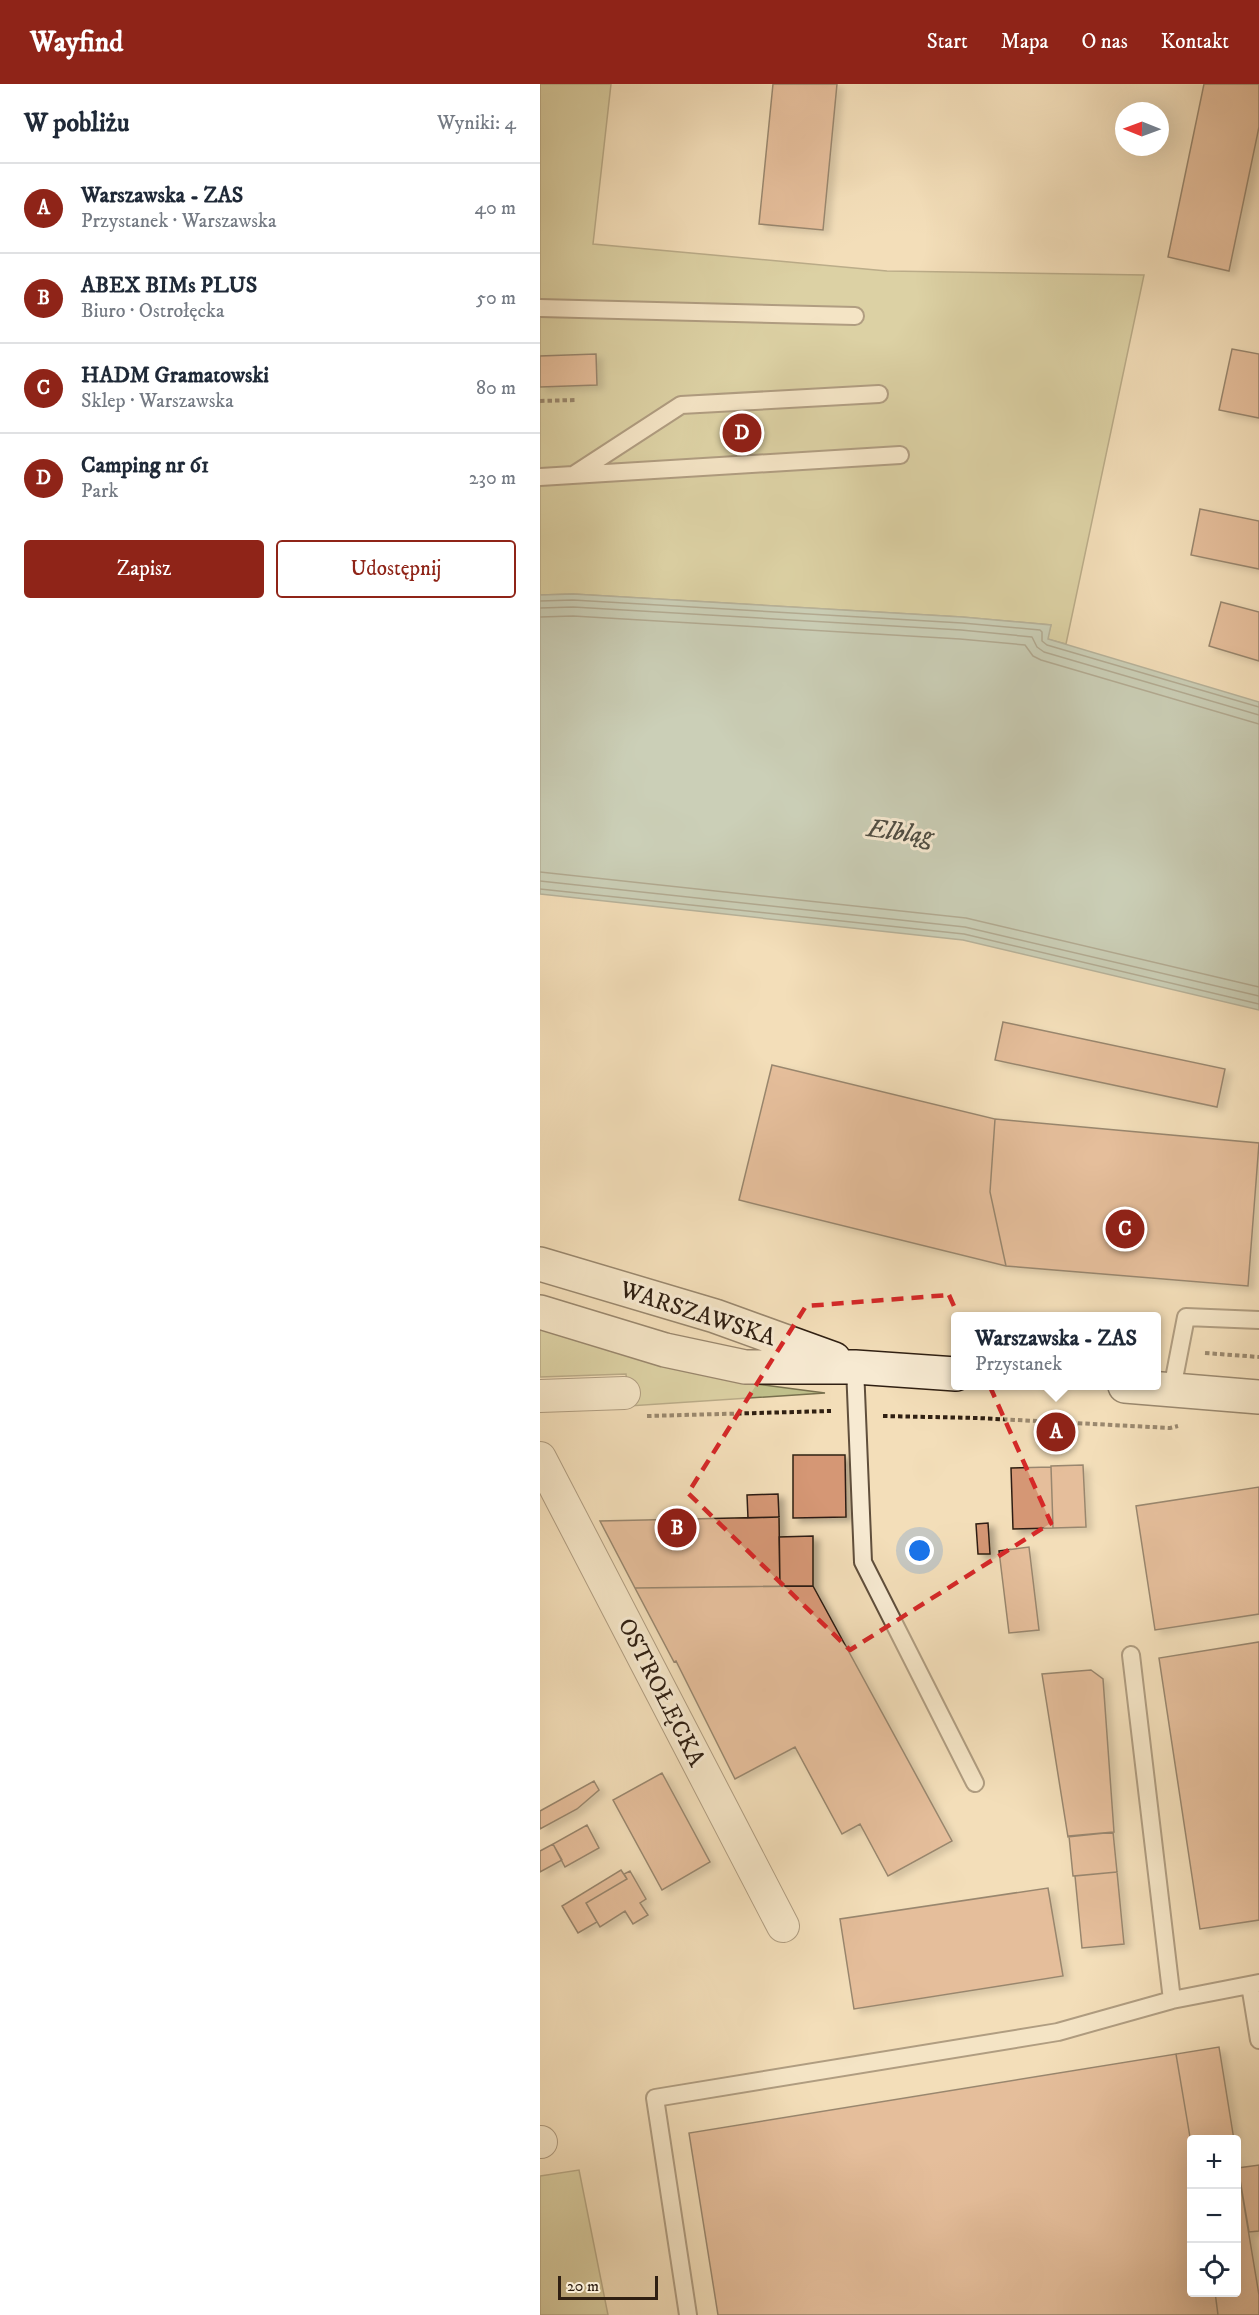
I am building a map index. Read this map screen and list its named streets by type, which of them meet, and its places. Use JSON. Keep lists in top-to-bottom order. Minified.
{"streets":{"main road":["WARSZAWSKA"],"street":["OSTROŁĘCKA"]},"water":["Elbląg"],"scale_bar":"20 m","north":"left","page":{"header":"Wayfind","nav":["Start","Mapa","O nas","Kontakt"],"heading":["W pobliżu","Wyniki: 4"],"list":[{"mark":"A","name":"Warszawska - ZAS","note":"Przystanek · Warszawska","value":"40 m"},{"mark":"B","name":"ABEX BIMs PLUS","note":"Biuro · Ostrołęcka","value":"50 m"},{"mark":"C","name":"HADM Gramatowski","note":"Sklep · Warszawska","value":"80 m"},{"mark":"D","name":"Camping nr 61","note":"Park","value":"230 m"}],"pins":["D","C","A","B"],"buttons":["Zapisz","Udostępnij"],"popup":["Warszawska - ZAS","Przystanek"],"map_buttons":["+","−"],"scale":"20 m"}}
